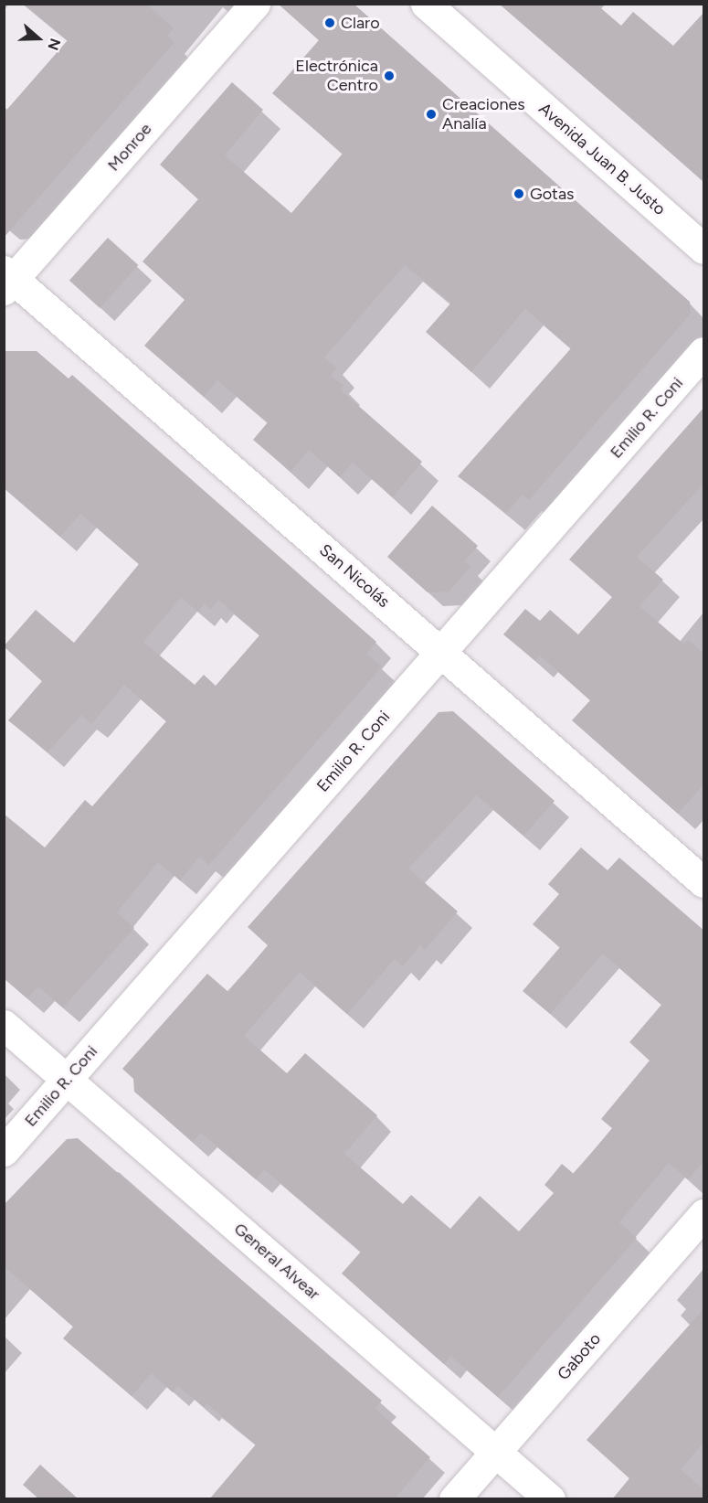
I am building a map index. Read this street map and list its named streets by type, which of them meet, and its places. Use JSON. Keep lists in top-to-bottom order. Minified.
{"streets":{"street":["Monroe","Avenida Juan B. Justo","Emilio R. Coni","San Nicolás","General Alvear","Gaboto"]},"crossings":[["Monroe","San Nicolás"],["Emilio R. Coni","San Nicolás"],["Emilio R. Coni","General Alvear"],["General Alvear","Gaboto"]],"places":["Claro","Electrónica Centro","Creaciones Analía","Gotas"],"north":"right"}
